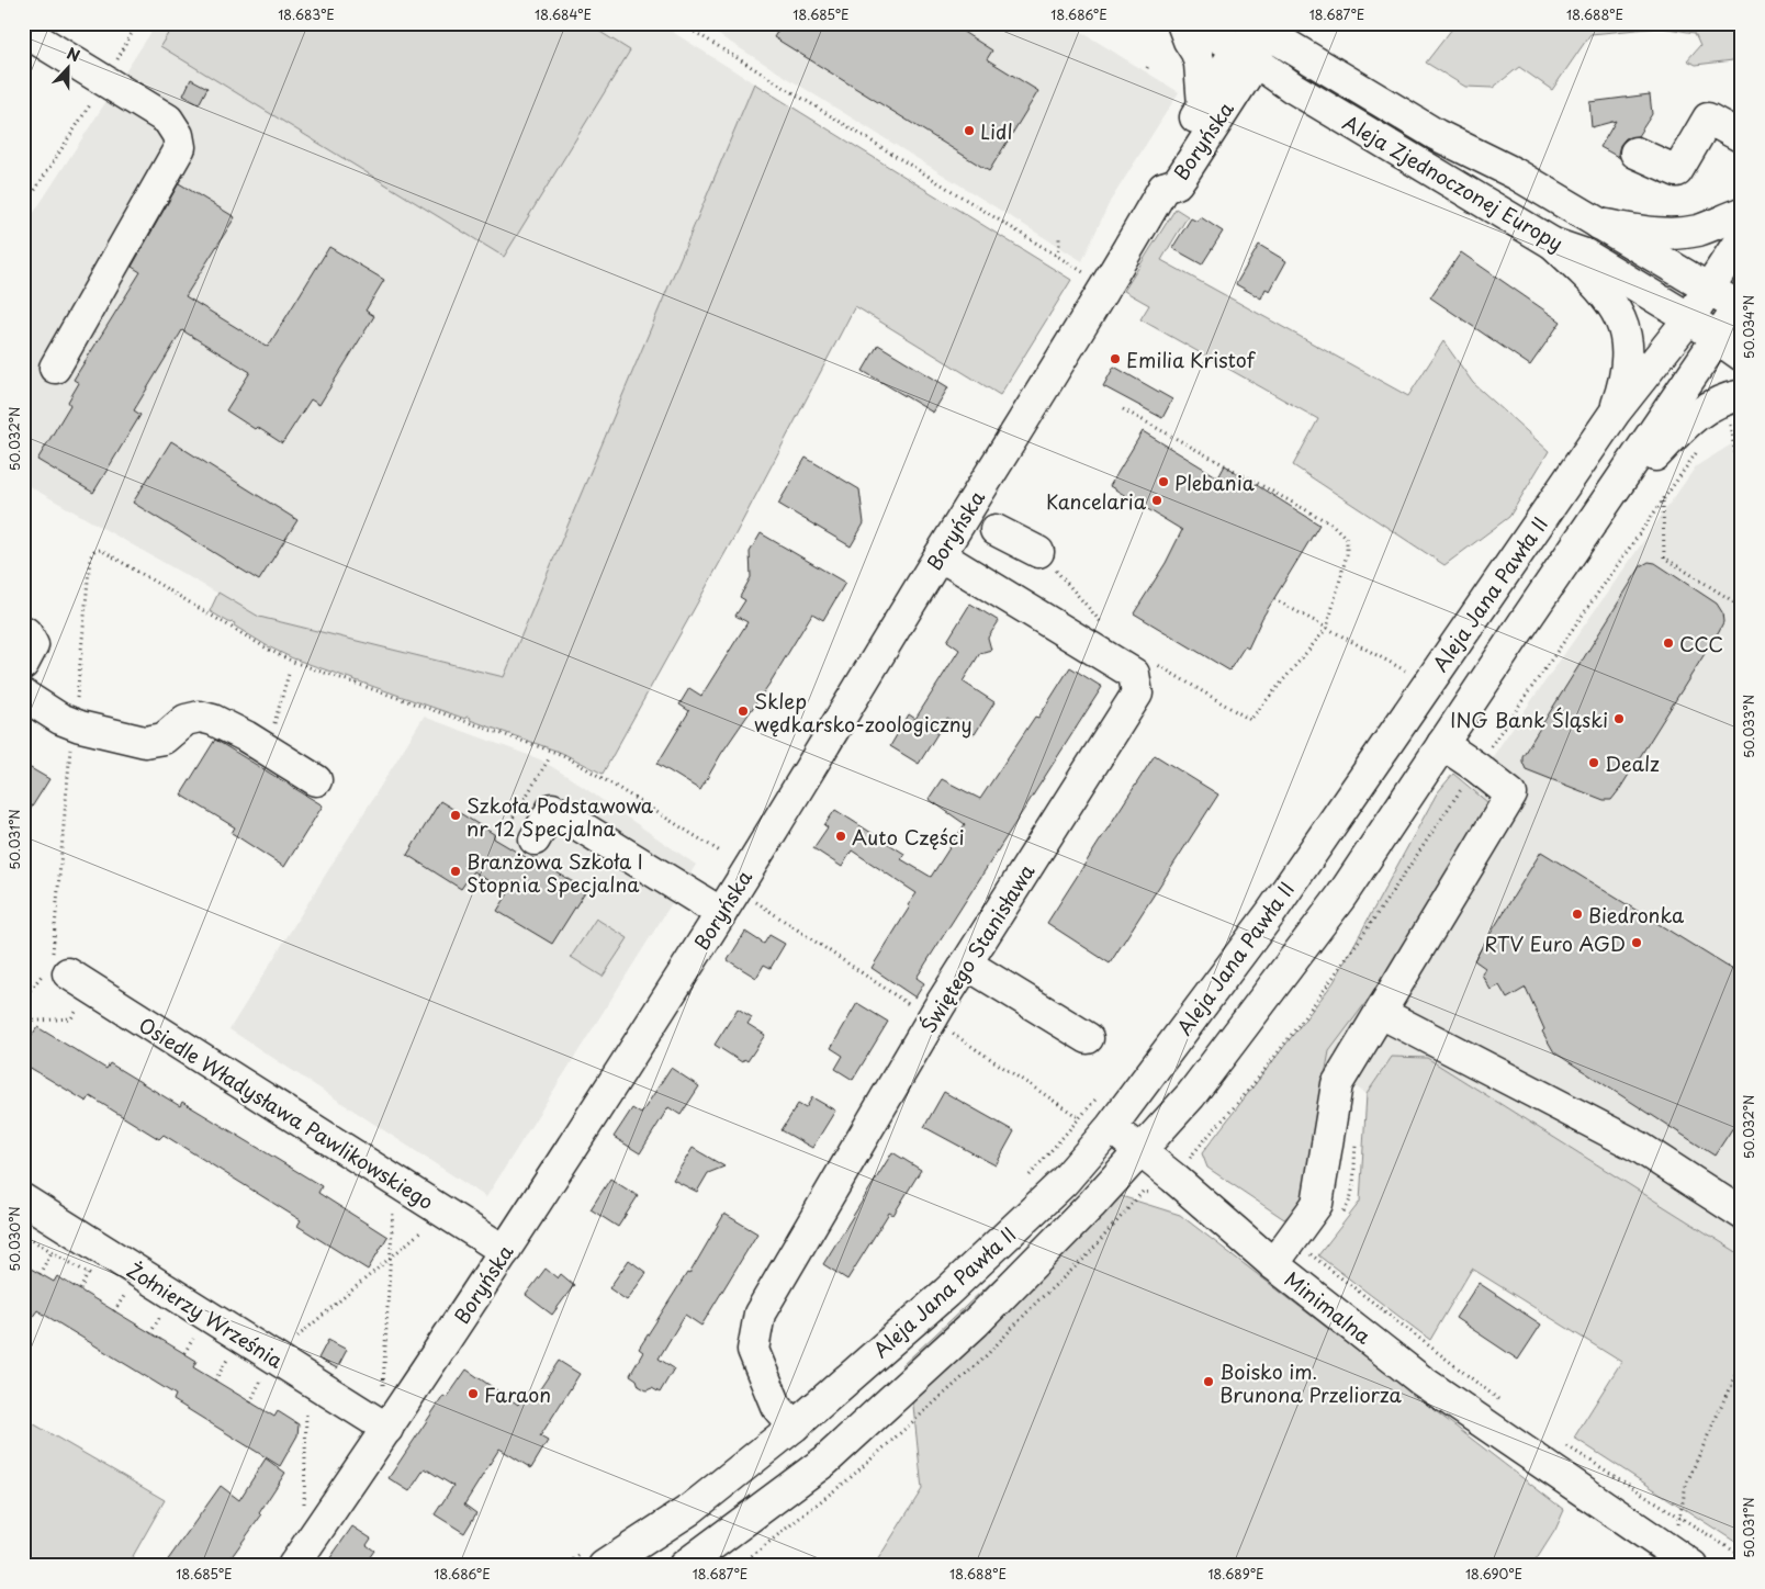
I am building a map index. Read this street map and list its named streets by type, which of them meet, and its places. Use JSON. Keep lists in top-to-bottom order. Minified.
{"streets":{"street":["Boryńska","Aleja Zjednoczonej Europy","Aleja Jana Pawła II","Świętego Stanisława","Osiedle Władysława Pawlikowskiego","Minimalna","Żołnierzy Września"]},"crossings":[["Boryńska","Aleja Zjednoczonej Europy"],["Boryńska","Świętego Stanisława"],["Boryńska","Osiedle Władysława Pawlikowskiego"],["Boryńska","Żołnierzy Września"],["Aleja Zjednoczonej Europy","Aleja Jana Pawła II"],["Aleja Jana Pawła II","Świętego Stanisława"],["Aleja Jana Pawła II","Minimalna"]],"places":["Lidl","Emilia Kristof","Plebania","Kancelaria","CCC","Sklep wędkarsko-zoologiczny","ING Bank Śląski","Dealz","Szkoła Podstawowa nr 12 Specjalna","Auto Części","Branżowa Szkoła I Stopnia Specjalna","Biedronka","RTV Euro AGD","Boisko im. Brunona Przeliorza","Faraon"],"north":"top","coordinates":["18.683°E","18.684°E","18.685°E","18.686°E","18.687°E","18.688°E","50.034°N","50.032°N","50.033°N","50.031°N","50.030°N","18.689°E","18.690°E"]}
